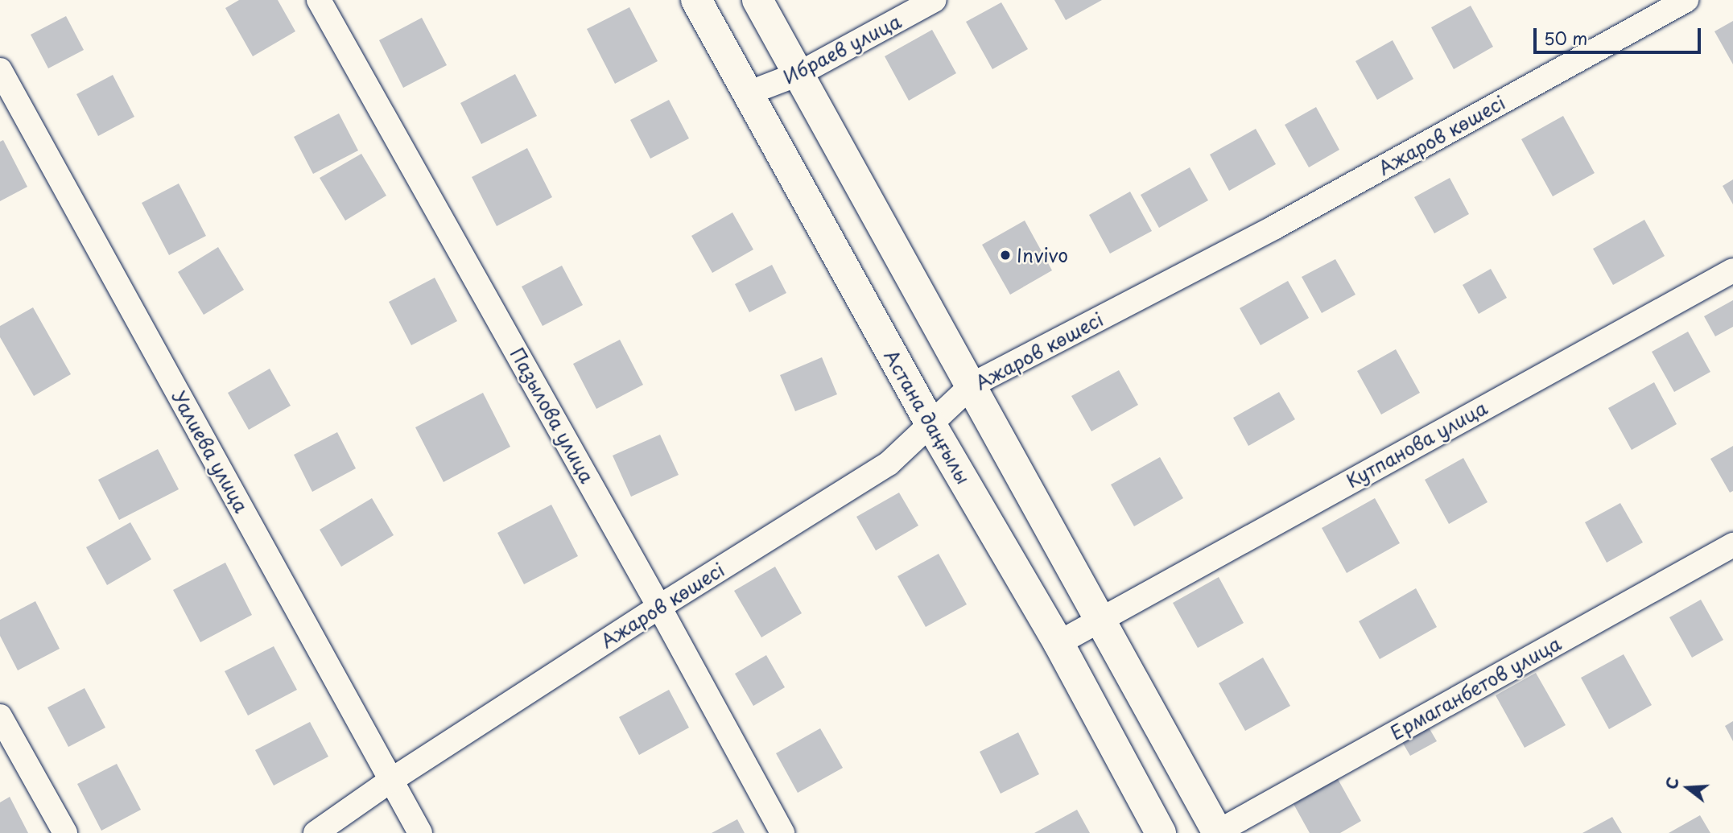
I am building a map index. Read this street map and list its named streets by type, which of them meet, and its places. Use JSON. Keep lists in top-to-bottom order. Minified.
{"streets":{"street":["Ибраев улица","Ажаров көшесі","Пазылова улица","Астана даңғылы","Кутпанова улица","Уалиева улица","Ермаганбетов улица"]},"crossings":[["Ибраев улица","Астана даңғылы"],["Ажаров көшесі","Пазылова улица"],["Ажаров көшесі","Астана даңғылы"],["Ажаров көшесі","Уалиева улица"],["Астана даңғылы","Кутпанова улица"]],"places":["Invivo"],"scale_bar":"50 m","north":"left"}
